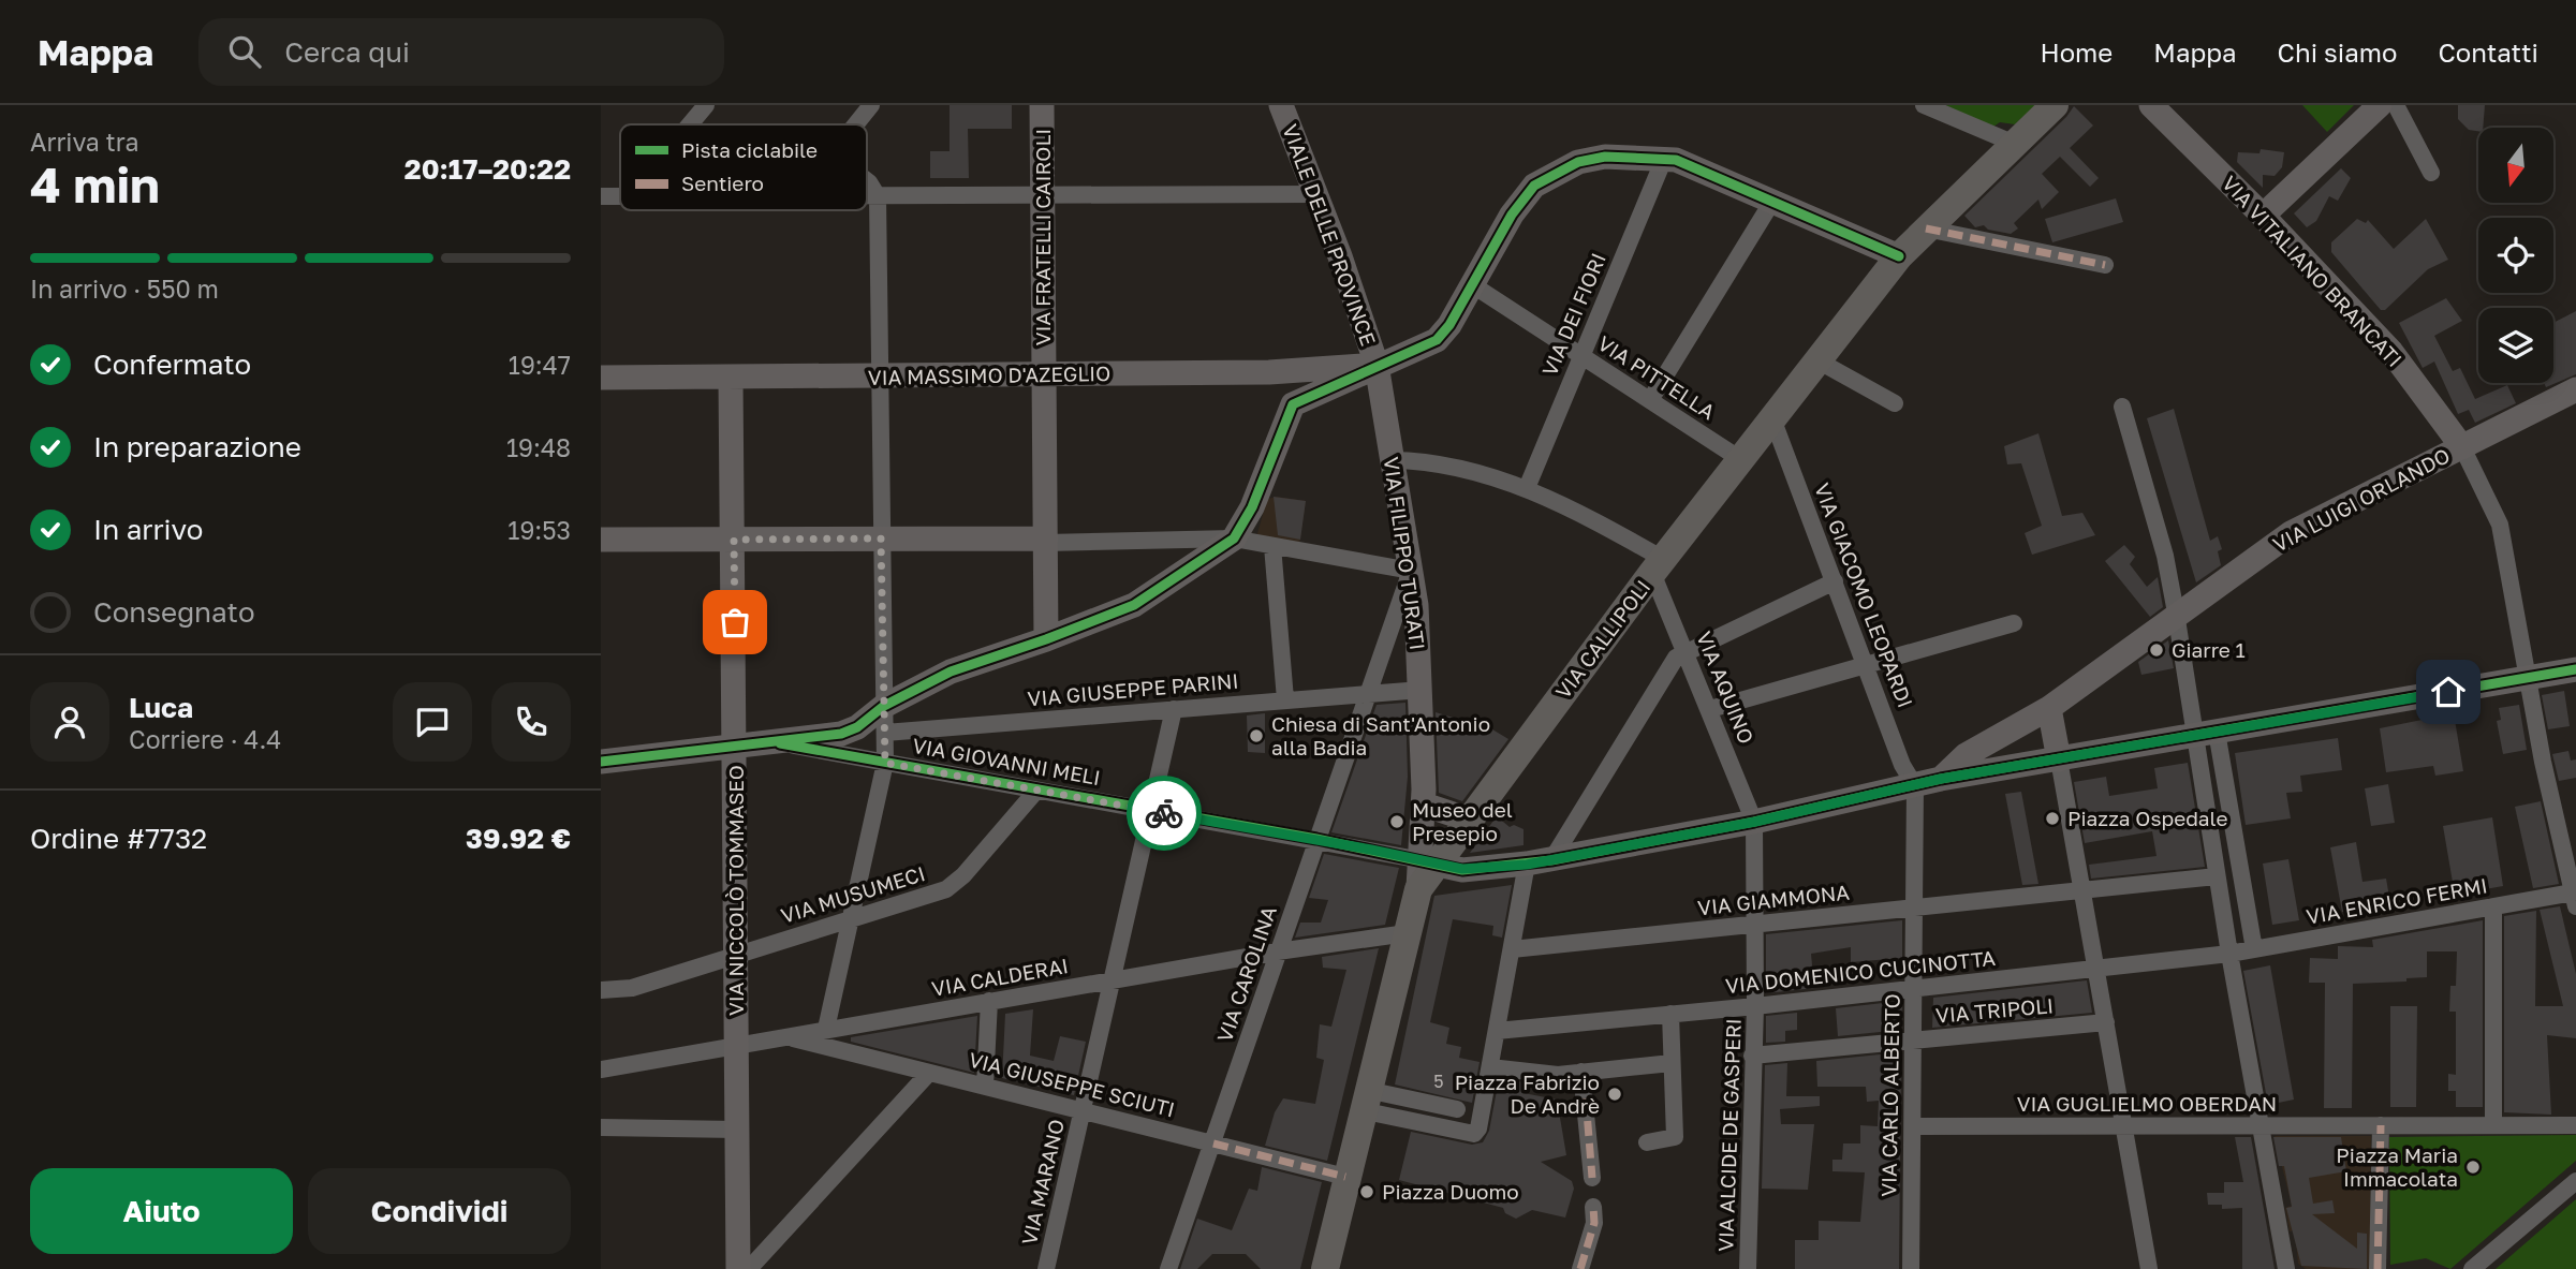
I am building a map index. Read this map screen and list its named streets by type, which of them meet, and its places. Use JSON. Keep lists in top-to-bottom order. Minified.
{"streets":{"main road":["VIA CALLIPOLI"],"street":["VIALE DELLE PROVINCE","VIA FRATELLI CAIROLI","VIA VITALIANO BRANCATI","VIA DEI FIORI","VIA MASSIMO D'AZEGLIO","VIA PITTELLA","VIA LUIGI ORLANDO","VIA FILIPPO TURATI","VIA GIACOMO LEOPARDI","VIA AQUINO","VIA GIUSEPPE PARINI","VIA GIOVANNI MELI","VIA NICCOLÒ TOMMASEO","VIA MUSUMECI","VIA GIAMMONA","VIA ENRICO FERMI","VIA DOMENICO CUCINOTTA","VIA CAROLINA","VIA CALDERAI","VIA TRIPOLI","VIA GIUSEPPE SCIUTI","VIA CARLO ALBERTO","VIA GUGLIELMO OBERDAN","VIA ALCIDE DE GASPERI","VIA MARANO"]},"crossings":[["VIALE DELLE PROVINCE","VIA MASSIMO D'AZEGLIO"],["VIALE DELLE PROVINCE","VIA FILIPPO TURATI"],["VIA FRATELLI CAIROLI","VIA MASSIMO D'AZEGLIO"],["VIA VITALIANO BRANCATI","VIA LUIGI ORLANDO"],["VIA DEI FIORI","VIA PITTELLA"],["VIA MASSIMO D'AZEGLIO","VIA FILIPPO TURATI"],["VIA MASSIMO D'AZEGLIO","VIA NICCOLÒ TOMMASEO"],["VIA PITTELLA","VIA CALLIPOLI"],["VIA FILIPPO TURATI","VIA CALLIPOLI"],["VIA FILIPPO TURATI","VIA GIUSEPPE PARINI"],["VIA FILIPPO TURATI","VIA GIOVANNI MELI"],["VIA FILIPPO TURATI","VIA CAROLINA"],["VIA GIACOMO LEOPARDI","VIA CALLIPOLI"],["VIA GIACOMO LEOPARDI","VIA CARLO ALBERTO"],["VIA CALLIPOLI","VIA AQUINO"],["VIA CALLIPOLI","VIA GIOVANNI MELI"],["VIA CALLIPOLI","VIA CALDERAI"],["VIA CALLIPOLI","VIA GIUSEPPE SCIUTI"],["VIA AQUINO","VIA ALCIDE DE GASPERI"],["VIA GIUSEPPE PARINI","VIA CAROLINA"],["VIA GIUSEPPE PARINI","VIA MARANO"],["VIA GIOVANNI MELI","VIA MUSUMECI"],["VIA GIOVANNI MELI","VIA CAROLINA"],["VIA GIOVANNI MELI","VIA MARANO"],["VIA NICCOLÒ TOMMASEO","VIA MUSUMECI"],["VIA NICCOLÒ TOMMASEO","VIA CALDERAI"],["VIA GIAMMONA","VIA CARLO ALBERTO"],["VIA GIAMMONA","VIA ALCIDE DE GASPERI"],["VIA ENRICO FERMI","VIA DOMENICO CUCINOTTA"],["VIA DOMENICO CUCINOTTA","VIA CARLO ALBERTO"],["VIA DOMENICO CUCINOTTA","VIA ALCIDE DE GASPERI"],["VIA CAROLINA","VIA CALDERAI"],["VIA CAROLINA","VIA GIUSEPPE SCIUTI"],["VIA CALDERAI","VIA GIUSEPPE SCIUTI"],["VIA CALDERAI","VIA MARANO"],["VIA TRIPOLI","VIA CARLO ALBERTO"],["VIA TRIPOLI","VIA ALCIDE DE GASPERI"],["VIA GIUSEPPE SCIUTI","VIA MARANO"],["VIA CARLO ALBERTO","VIA GUGLIELMO OBERDAN"]],"places":["Giarre 1","Chiesa di Sant'Antonio alla Badia","Piazza Ospedale","Museo del Presepio","Piazza Fabrizio De Andrè","Piazza Maria Immacolata","Piazza Duomo"],"house_numbers":["5"],"legend":["Pista ciclabile","Sentiero"],"north":"bottom","page":{"header":"Mappa","search":"Cerca qui","nav":["Home","Mappa","Chi siamo","Contatti"],"heading":["4 min","Arriva tra","20:17–20:22"],"panel":["Luca","Corriere · 4.4","Ordine #7732","39.92 €"],"bar":"In arrivo · 550 m","list":[["Confermato","19:47"],["In preparazione","19:48"],["In arrivo","19:53"],"Consegnato"],"buttons":["Aiuto","Condividi"]}}
